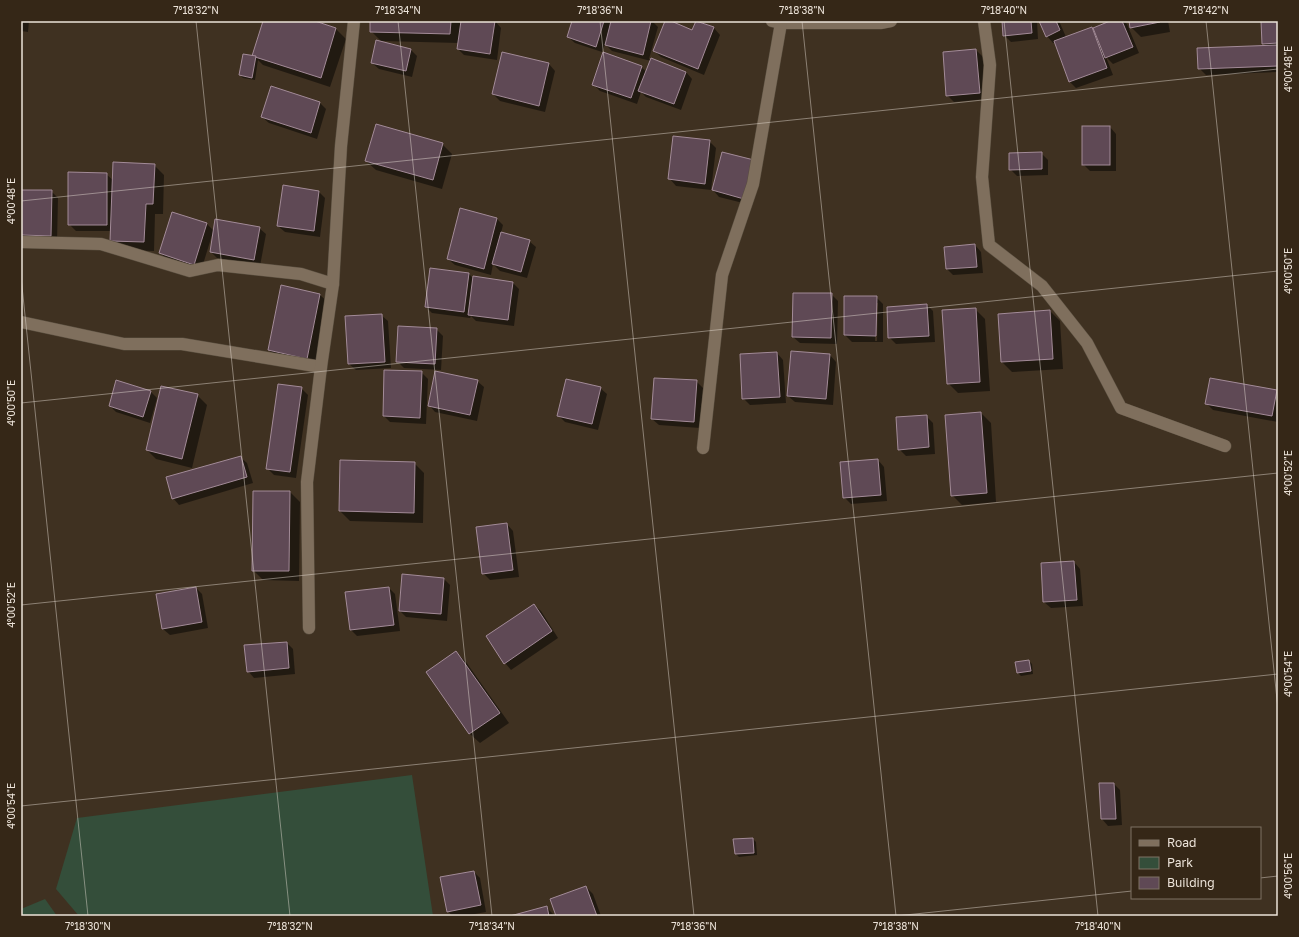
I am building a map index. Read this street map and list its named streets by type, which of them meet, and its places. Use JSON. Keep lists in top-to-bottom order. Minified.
{"legend":["Road","Park","Building"],"coordinates":["7°18'32\"N","7°18'34\"N","7°18'36\"N","7°18'38\"N","7°18'40\"N","7°18'42\"N","4°00'48\"E","4°00'50\"E","4°00'52\"E","4°00'54\"E","4°00'56\"E","7°18'30\"N"]}
